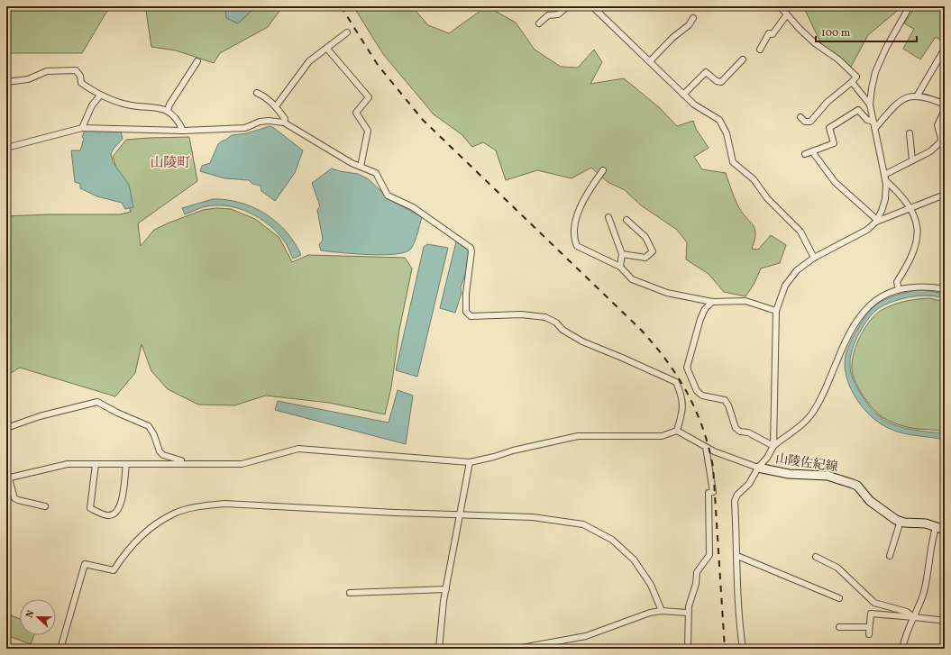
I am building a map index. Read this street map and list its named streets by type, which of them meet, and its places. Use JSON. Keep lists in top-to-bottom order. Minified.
{"streets":{"main road":["山陵佐紀線"]},"districts":["山陵町"],"scale_bar":"100 m","north":"left"}
